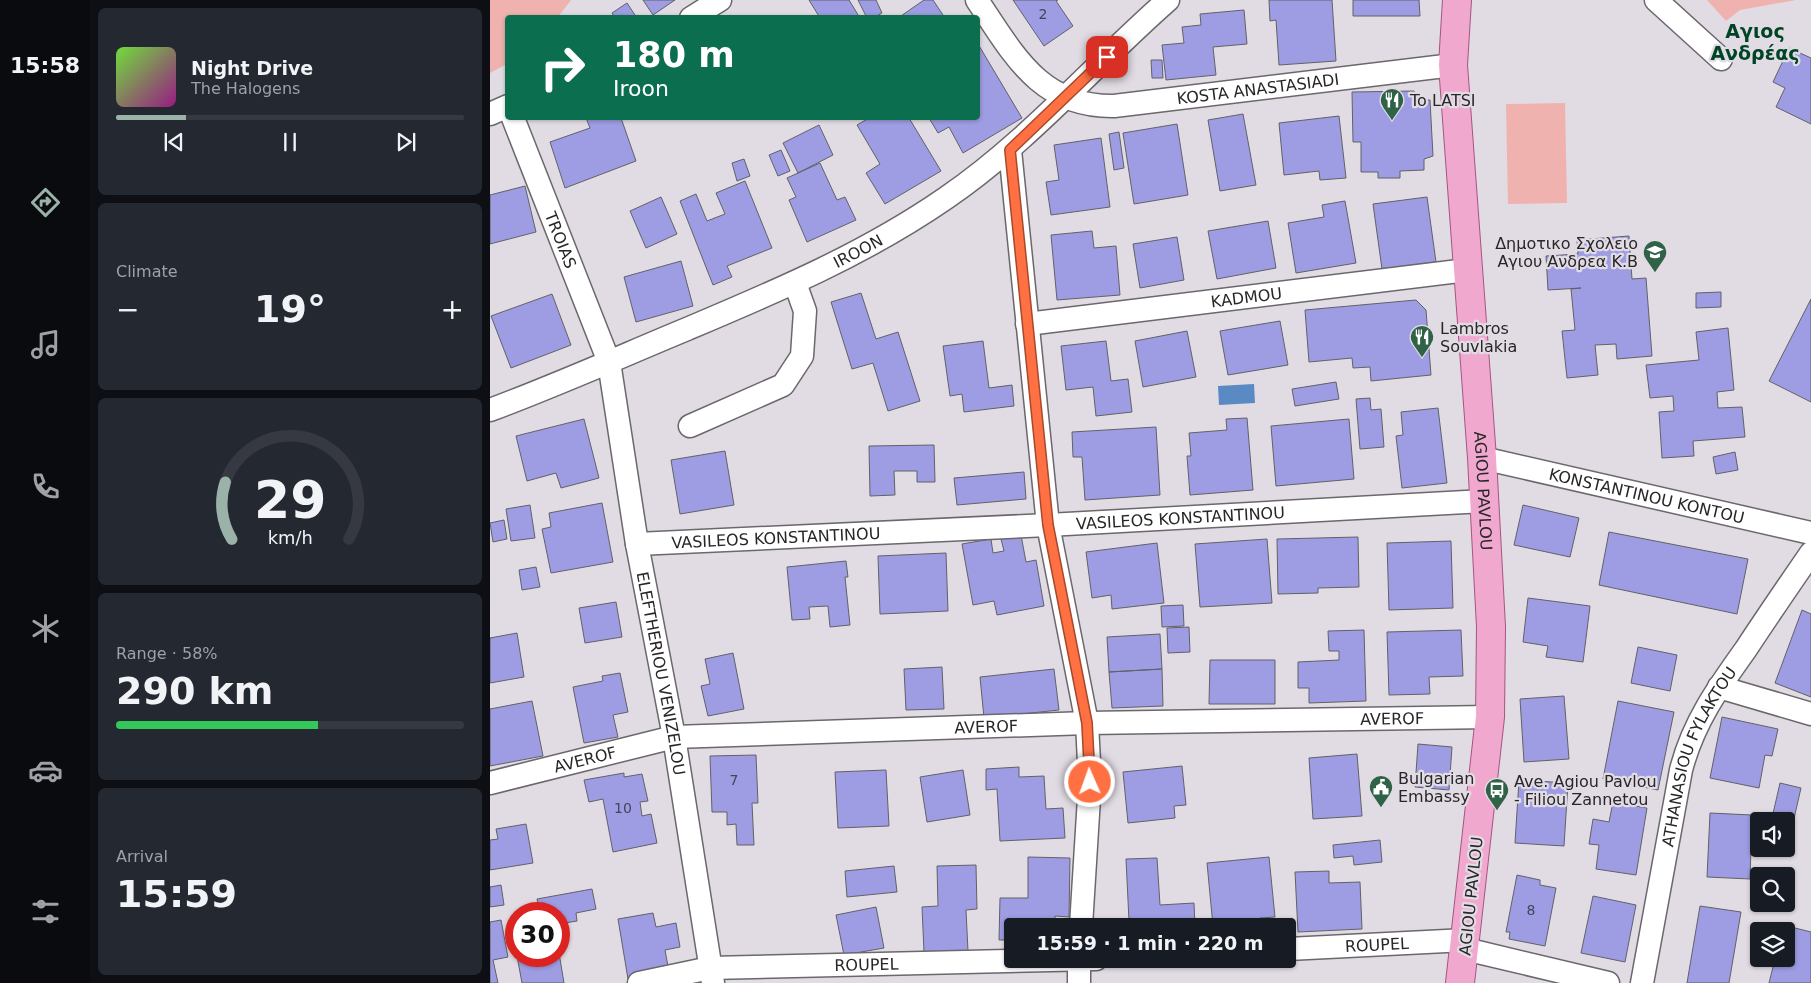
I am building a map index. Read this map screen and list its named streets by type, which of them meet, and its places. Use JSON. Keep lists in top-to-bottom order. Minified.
{"streets":{"main road":["AGIOU PAVLOU"],"street":["KOSTA ANASTASIADI","TROIAS","IROON","KADMOU","KONSTANTINOU KONTOU","VASILEOS KONSTANTINOU","ELEFTHERIOU VENIZELOU","AVEROF","ATHANASIOU FYLAKTOU","ROUPEL"]},"crossings":[["KOSTA ANASTASIADI","IROON"],["KOSTA ANASTASIADI","AGIOU PAVLOU"],["TROIAS","IROON"],["TROIAS","ELEFTHERIOU VENIZELOU"],["IROON","ELEFTHERIOU VENIZELOU"],["KADMOU","AGIOU PAVLOU"],["AGIOU PAVLOU","KONSTANTINOU KONTOU"],["AGIOU PAVLOU","VASILEOS KONSTANTINOU"],["AGIOU PAVLOU","AVEROF"],["AGIOU PAVLOU","ROUPEL"],["VASILEOS KONSTANTINOU","ELEFTHERIOU VENIZELOU"],["ELEFTHERIOU VENIZELOU","AVEROF"],["ELEFTHERIOU VENIZELOU","ROUPEL"]],"districts":["Αγιος Ανδρέας"],"places":{"restaurant":["To LATSI","Lambros Souvlakia"],"school or university":["Δημοτικο Σχολειο Αγιου Ανδρεα Κ.Β"],"public building":["Bulgarian Embassy"],"bus stop":["Ave. Agiou Pavlou - Filiou Zannetou"]},"house_numbers":["2","7","10","8"],"page":{"tabs":"15:58","turn":["180 m","Iroon"],"song":["Night Drive","The Halogens"],"tile":["Climate",["Range · 58%","290 km"],["Arrival","15:59"]],"heat":["−","19°","+"],"limit":"30","trip":"15:59 · 1 min · 220 m","gauge":["29","km/h"]}}
